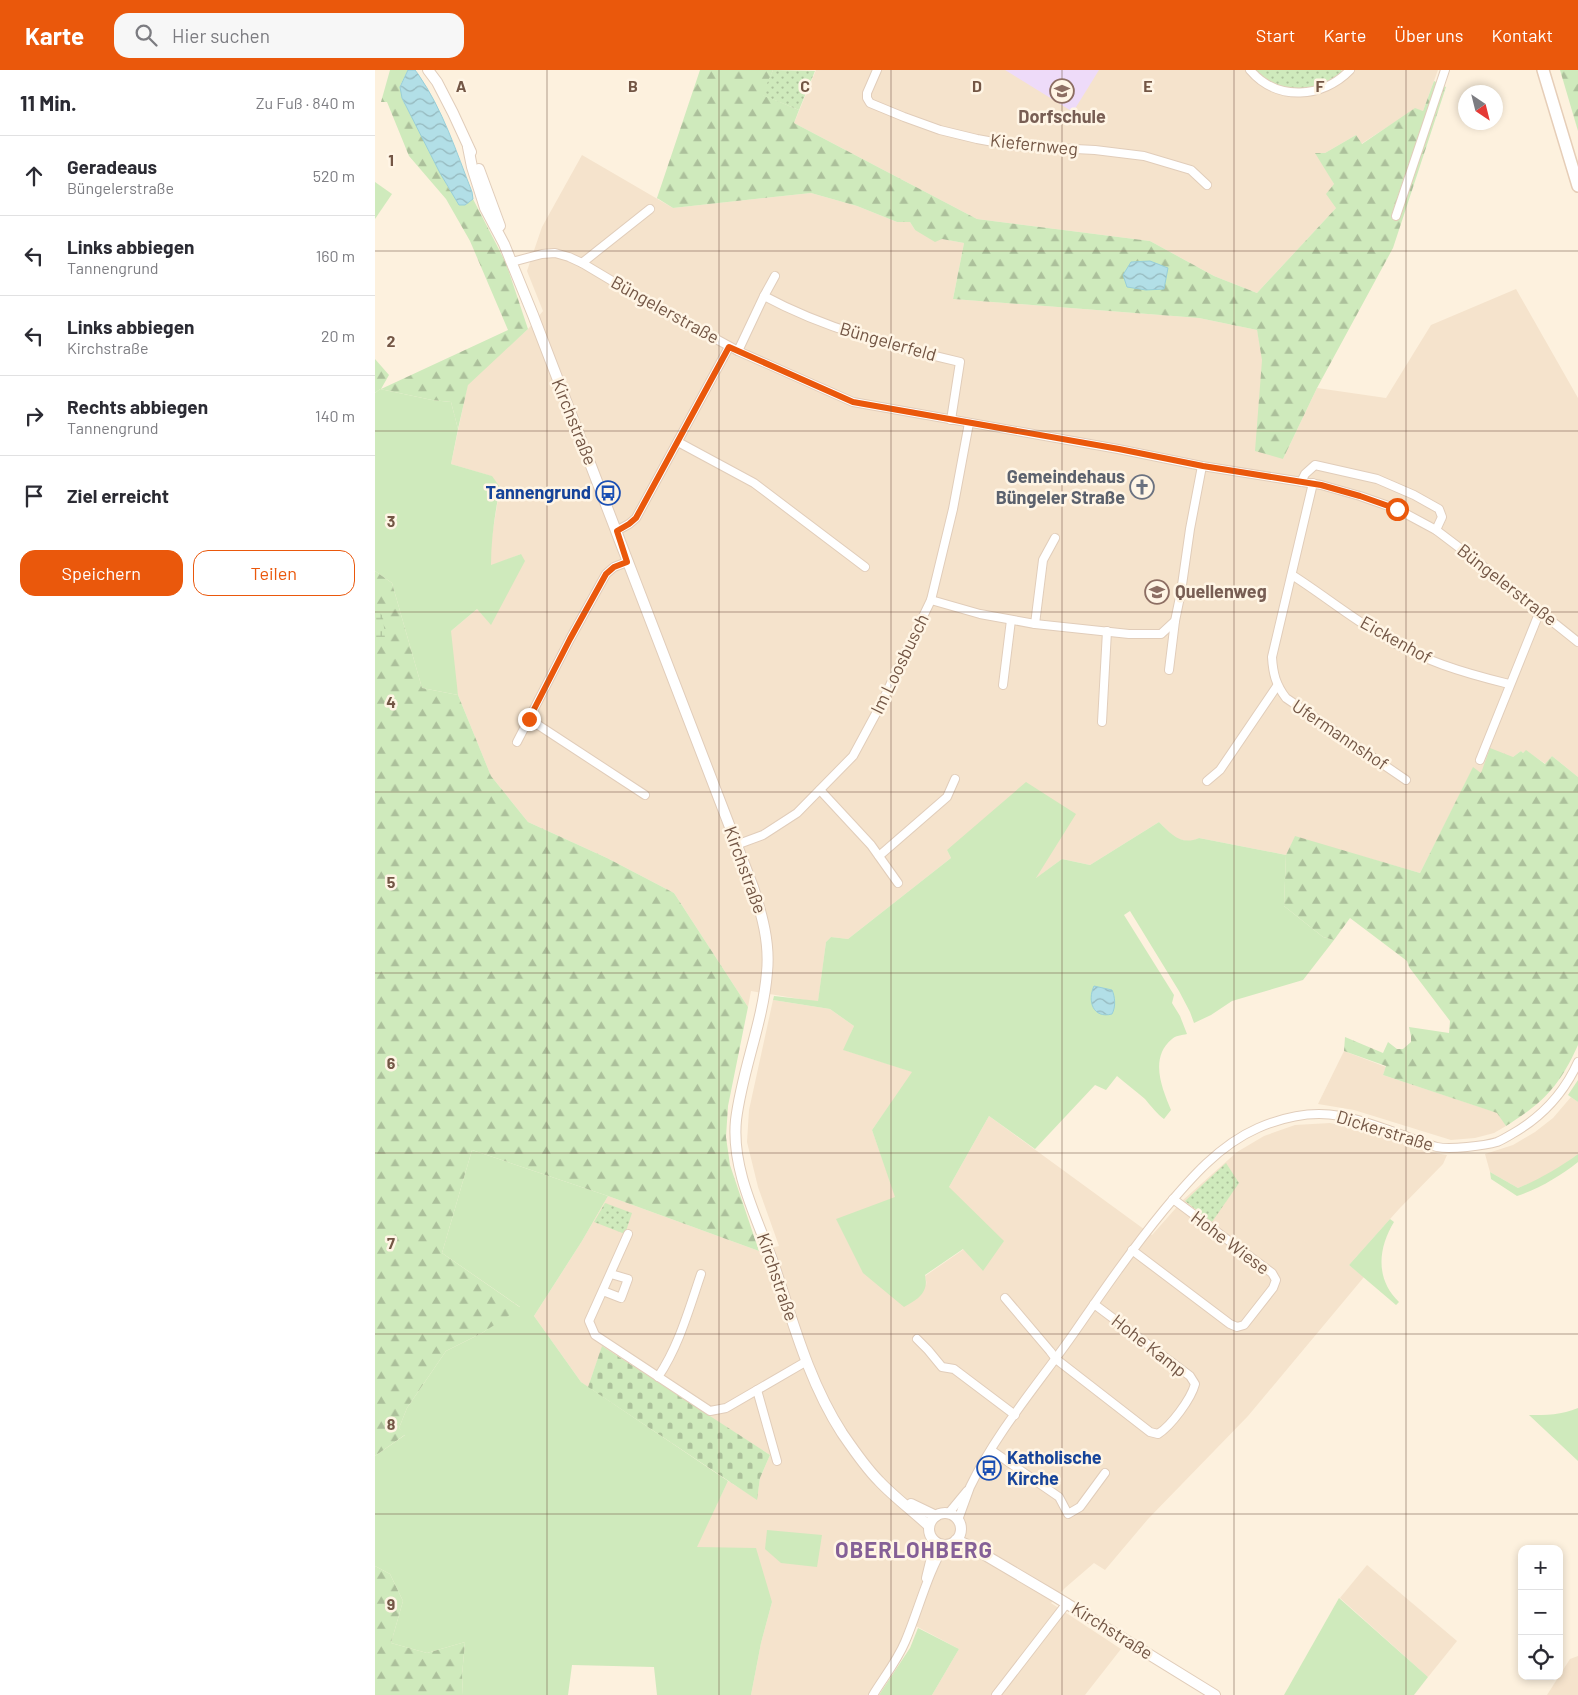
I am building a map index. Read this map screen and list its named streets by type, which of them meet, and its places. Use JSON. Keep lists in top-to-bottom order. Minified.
{"streets":{"street":["Kiefernweg","Büngelerstraße","Büngelerfeld","Kirchstraße","Eickenhof","Im Loosbusch","Ufermannshof","Dickerstraße","Hohe Wiese","Hohe Kamp"]},"crossings":[["Büngelerstraße","Büngelerfeld"],["Büngelerstraße","Kirchstraße"],["Büngelerstraße","Im Loosbusch"],["Kirchstraße","Im Loosbusch"],["Kirchstraße","Dickerstraße"],["Dickerstraße","Hohe Wiese"],["Dickerstraße","Hohe Kamp"]],"districts":["OBERLOHBERG"],"places":{"school or university":["Dorfschule","Quellenweg"],"church":["Gemeindehaus Büngeler Straße"],"bus stop":["Tannengrund","Katholische Kirche"]},"north":"bottom right","page":{"header":"Karte","search":"Hier suchen","nav":["Start","Karte","Über uns","Kontakt"],"heading":["11 Min.","Zu Fuß · 840 m"],"list":[["Geradeaus","Büngelerstraße","520 m"],["Links abbiegen","Tannengrund","160 m"],["Links abbiegen","Kirchstraße","20 m"],["Rechts abbiegen","Tannengrund","140 m"],"Ziel erreicht"],"buttons":["Speichern","Teilen"],"map_buttons":["+","−"]},"grid":{"columns":["A","B","C","D","E","F"],"rows":["1","2","3","4","5","6","7","8","9"]}}
